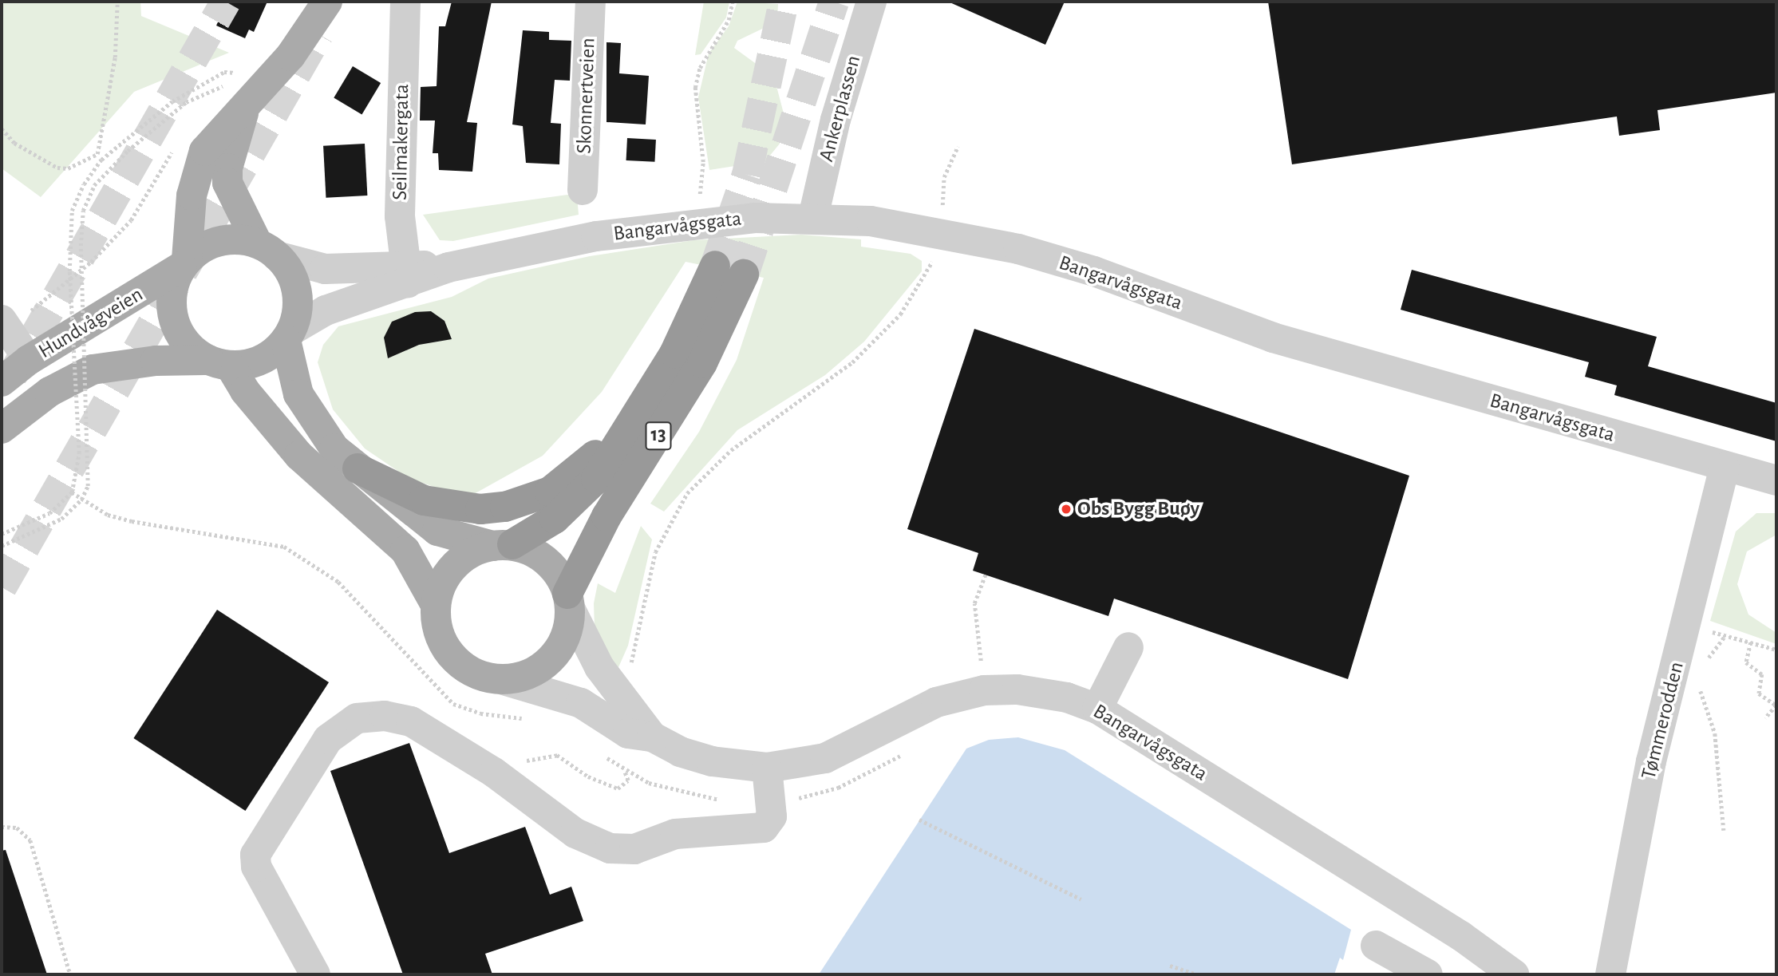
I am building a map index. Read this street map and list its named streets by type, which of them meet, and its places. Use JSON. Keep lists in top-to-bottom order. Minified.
{"streets":{"highway":["13"],"main road":["Hundvågveien"],"street":["Skonnertveien","Ankerplassen","Seilmakergata","Bangarvågsgata","Tømmerodden"]},"crossings":[["Ankerplassen","Bangarvågsgata"],["Seilmakergata","Bangarvågsgata"],["Bangarvågsgata","Hundvågveien"],["Bangarvågsgata","13"],["Bangarvågsgata","Tømmerodden"]],"places":["Obs Bygg Buøy"]}
